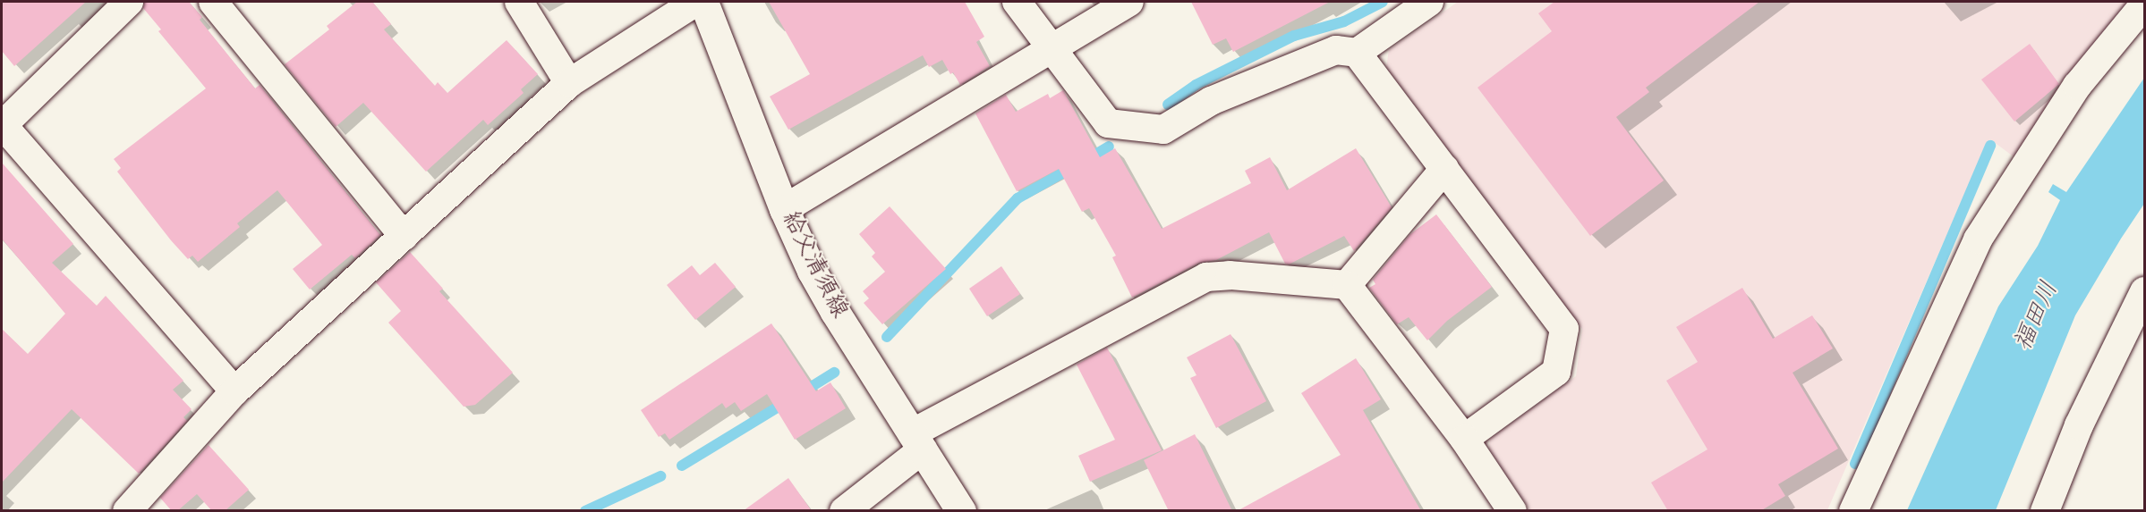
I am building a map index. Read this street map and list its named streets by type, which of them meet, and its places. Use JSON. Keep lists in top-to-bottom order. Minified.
{"streets":{"main road":["給父清須線"]},"water":["福田川"]}
